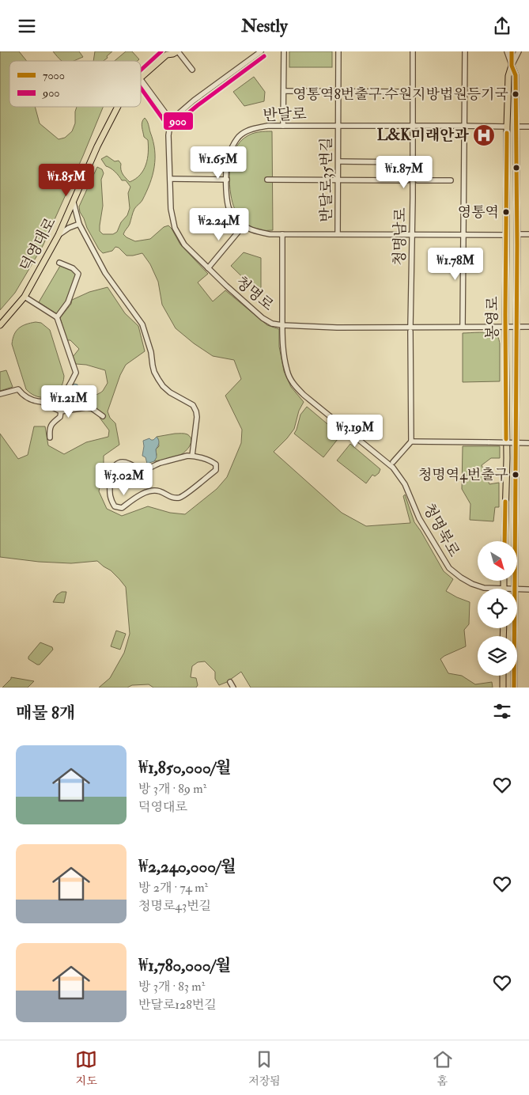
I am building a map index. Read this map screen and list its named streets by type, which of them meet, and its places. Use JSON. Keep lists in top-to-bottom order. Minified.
{"streets":{"main road":["덕영대로","봉영로"],"street":["반달로","반달로35번길","청명남로","청명로","청명북로"]},"crossings":[["반달로","반달로35번길"],["반달로","청명남로"],["반달로","봉영로"],["반달로","청명북로"],["반달로35번길","청명북로"],["청명남로","청명로"],["청명로","봉영로"],["청명로","청명북로"]],"places":{"other":["영통역8번출구.수원지방법원등기국","영통역","청명역4번출구"],"hospital":["L&K미래안과"]},"lines":["transit line 7000","transit line 900"],"legend":["7000","900"],"north":"bottom right","page":{"header":"Nestly","price":["₩1.65M","₩1.87M","₩1.85M","₩2.24M","₩1.78M","₩1.21M","₩3.19M","₩3.02M"],"heading":"매물 8개","list":[{"name":"₩1,850,000/월","note":"방 3개 · 89 m² · 덕영대로"},{"name":"₩2,240,000/월","note":"방 2개 · 74 m² · 청명로43번길"},{"name":"₩1,780,000/월","note":"방 3개 · 83 m² · 반달로128번길"}],"tabs":["지도","저장됨","홈"]}}
